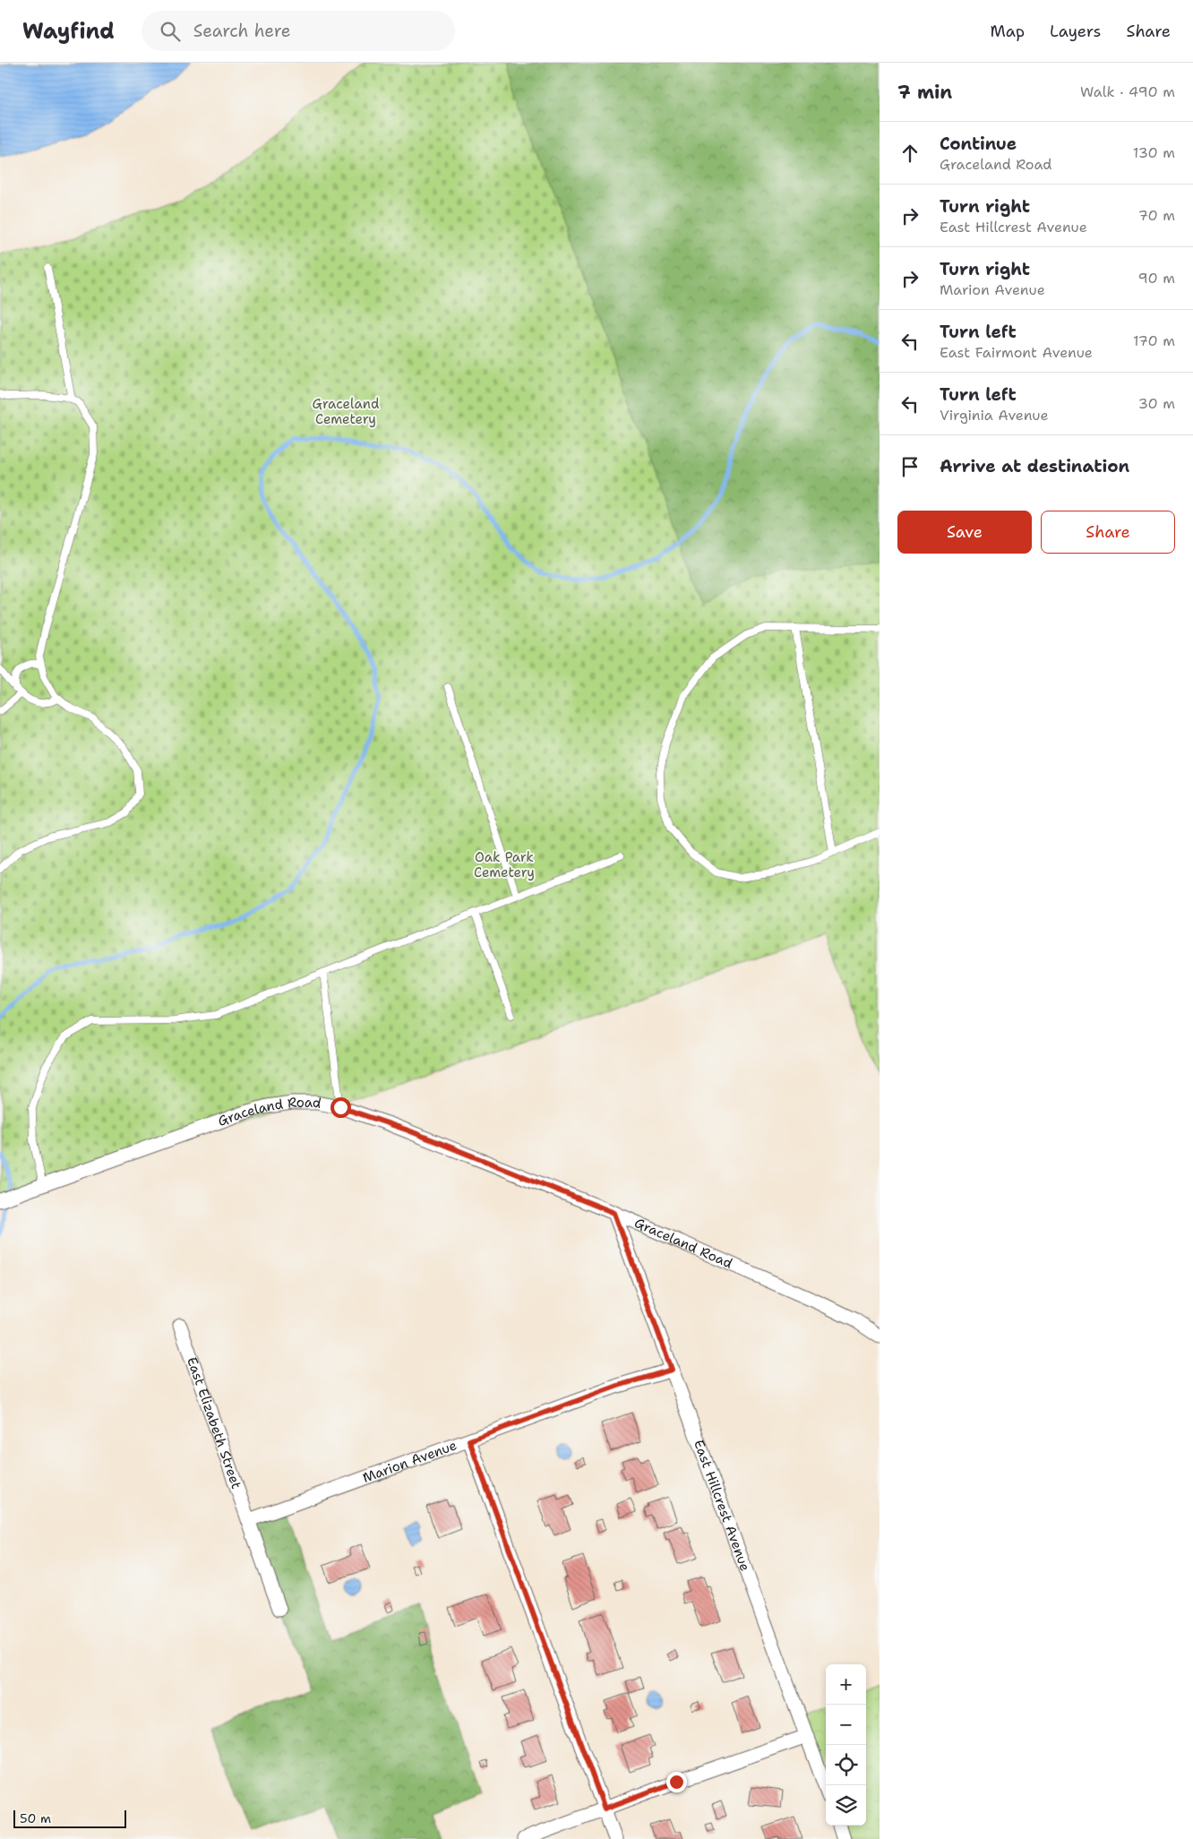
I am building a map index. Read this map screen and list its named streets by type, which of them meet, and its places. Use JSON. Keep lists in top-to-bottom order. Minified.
{"streets":{"street":["Graceland Road","East Elizabeth Street","Marion Avenue","East Hillcrest Avenue"]},"crossings":[["Graceland Road","East Hillcrest Avenue"],["East Elizabeth Street","Marion Avenue"],["Marion Avenue","East Hillcrest Avenue"]],"parks":["Graceland Cemetery","Oak Park Cemetery"],"scale_bar":"50 m","page":{"header":"Wayfind","search":"Search here","nav":["Map","Layers","Share"],"heading":["7 min","Walk · 490 m"],"list":[["Continue","Graceland Road","130 m"],["Turn right","East Hillcrest Avenue","70 m"],["Turn right","Marion Avenue","90 m"],["Turn left","East Fairmont Avenue","170 m"],["Turn left","Virginia Avenue","30 m"],"Arrive at destination"],"buttons":["Save","Share"],"map_buttons":["+","−"],"scale":"50 m"}}
